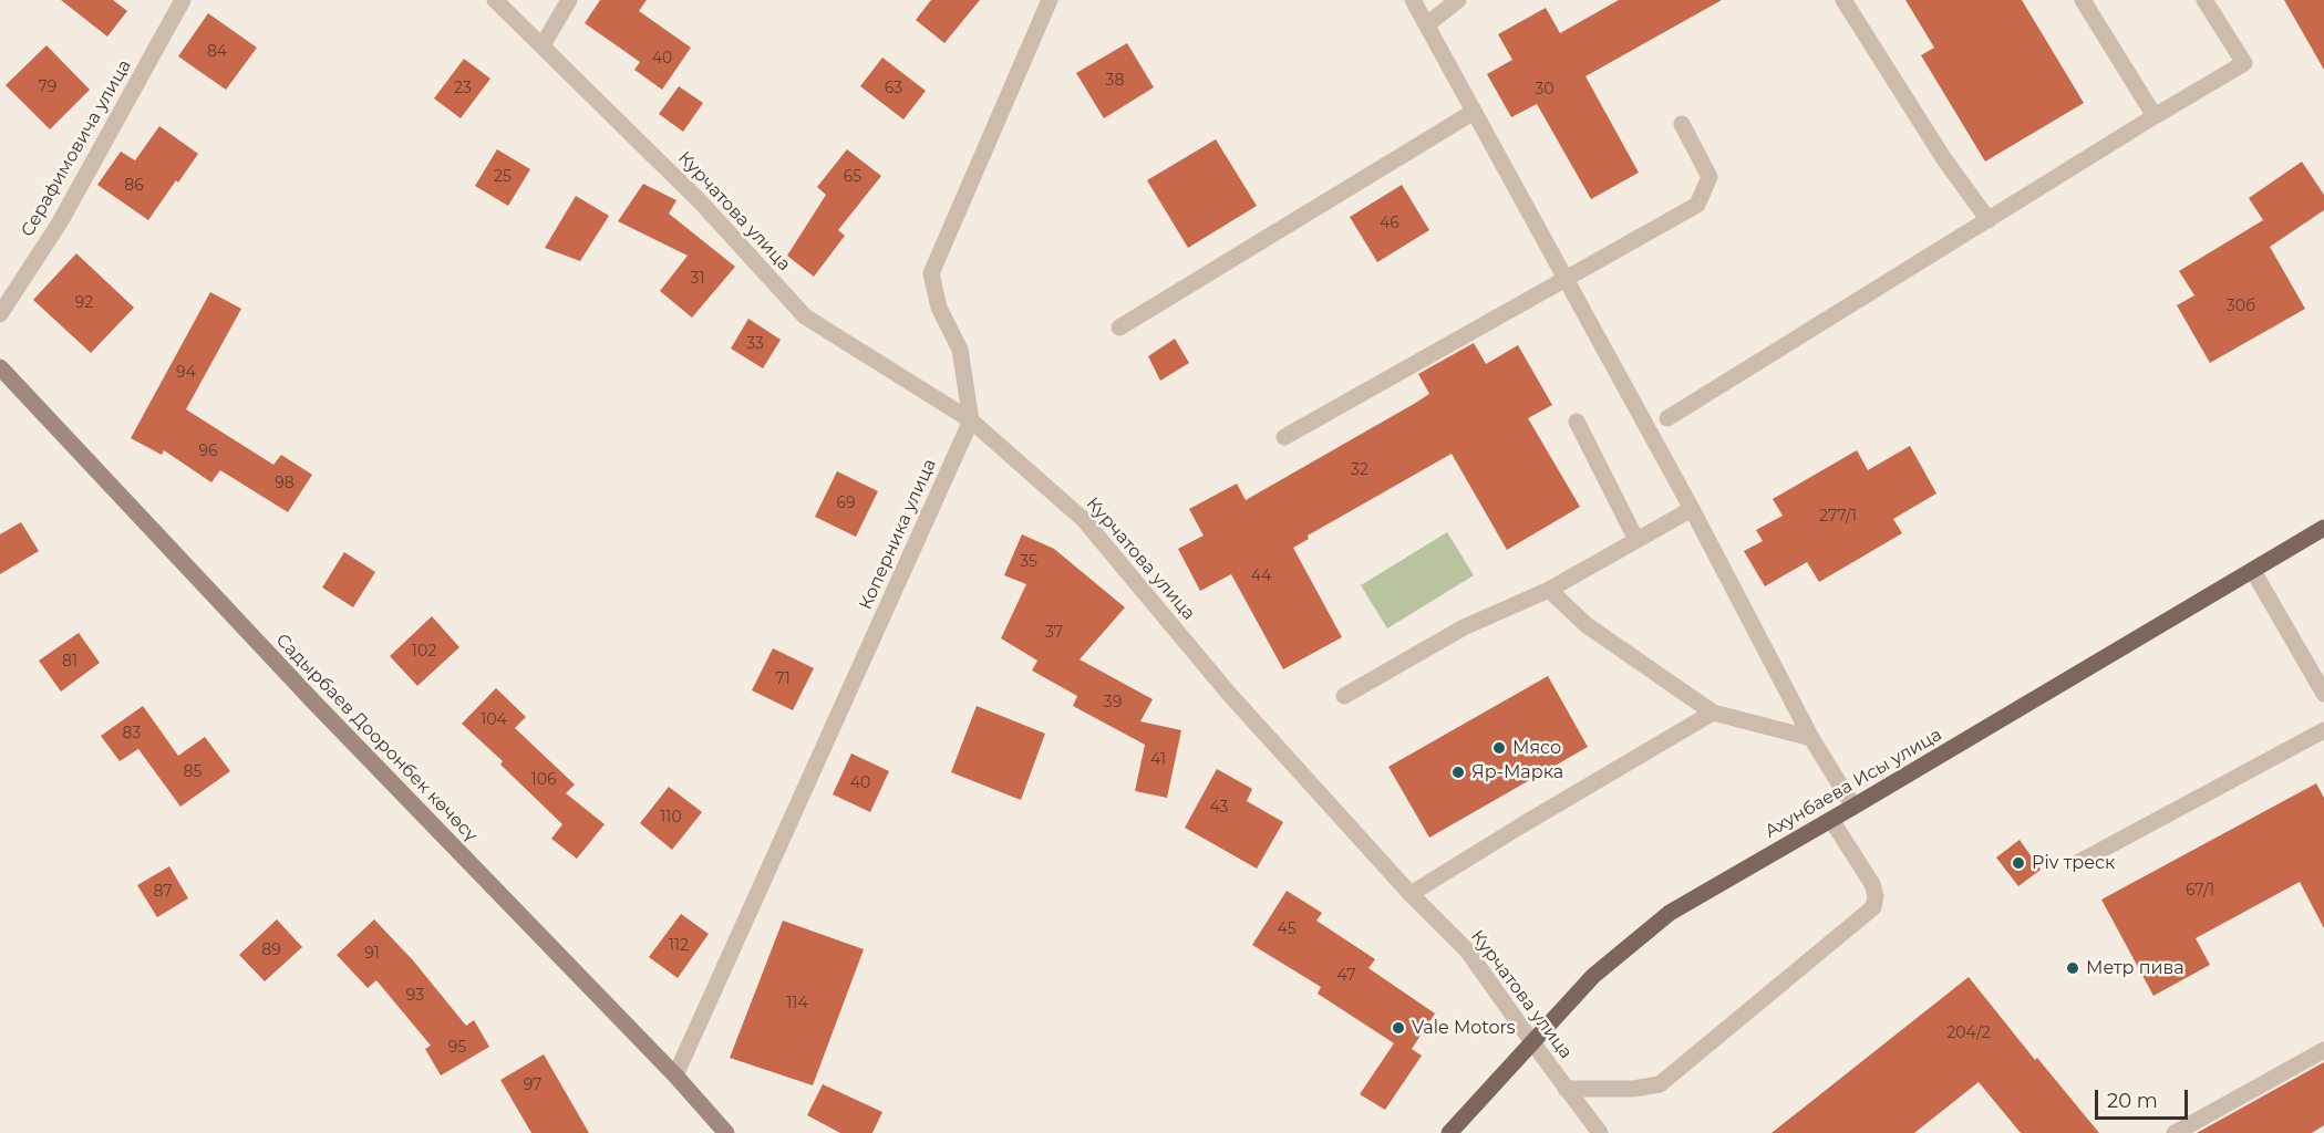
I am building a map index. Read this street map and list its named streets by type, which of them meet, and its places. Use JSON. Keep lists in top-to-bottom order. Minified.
{"streets":{"main road":["Садырбаев Дооронбек көчөсү","Ахунбаева Исы улица"],"street":["Серафимовича улица","Курчатова улица","Коперника улица"]},"crossings":[["Курчатова улица","Коперника улица"],["Курчатова улица","Ахунбаева Исы улица"],["Коперника улица","Садырбаев Дооронбек көчөсү"]],"places":["Мясо","Яр-Марка","Piv треск","Метр пива","Vale Motors"],"house_numbers":["84","40","38","79","23","63","30","25","65","86","46","31","92","30б","33","94","96","32","98","69","277/1","35","44","37","102","81","71","39","104","83","41","85","106","40","43","110","67/1","87","45","112","89","91","47","93","114","204/2","95","97"],"scale_bar":"20 m"}
